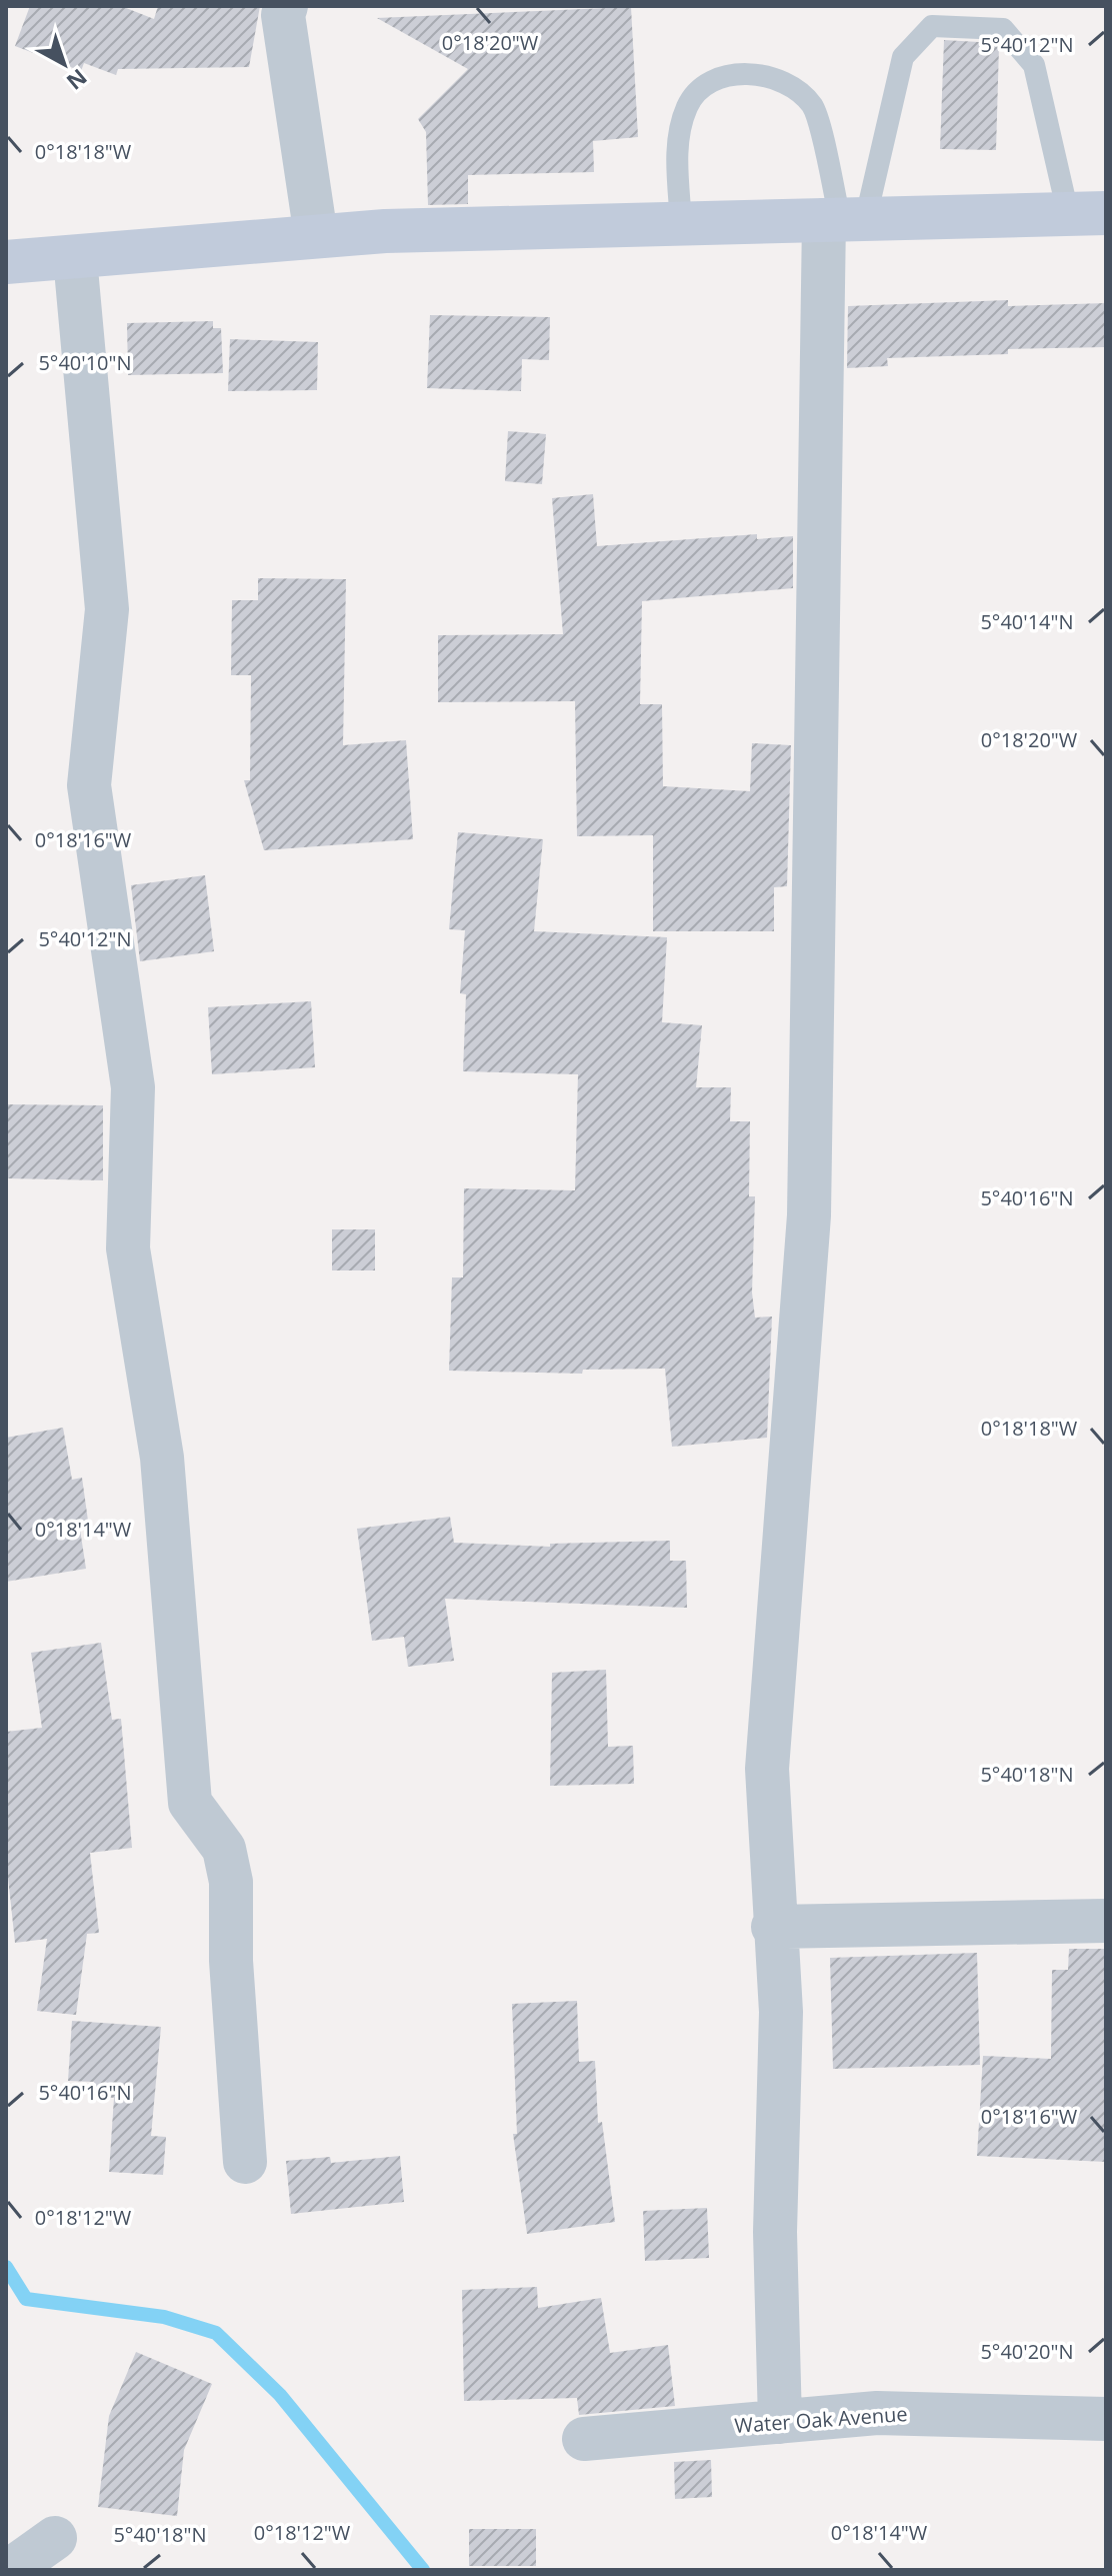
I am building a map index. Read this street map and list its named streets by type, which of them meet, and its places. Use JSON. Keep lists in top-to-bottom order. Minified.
{"streets":{"street":["Water Oak Avenue"]},"north":"bottom right","coordinates":["0°18'20\"W","5°40'12\"N","0°18'18\"W","5°40'10\"N","5°40'14\"N","0°18'16\"W","5°40'16\"N","0°18'14\"W","5°40'18\"N","0°18'12\"W","5°40'20\"N"]}
